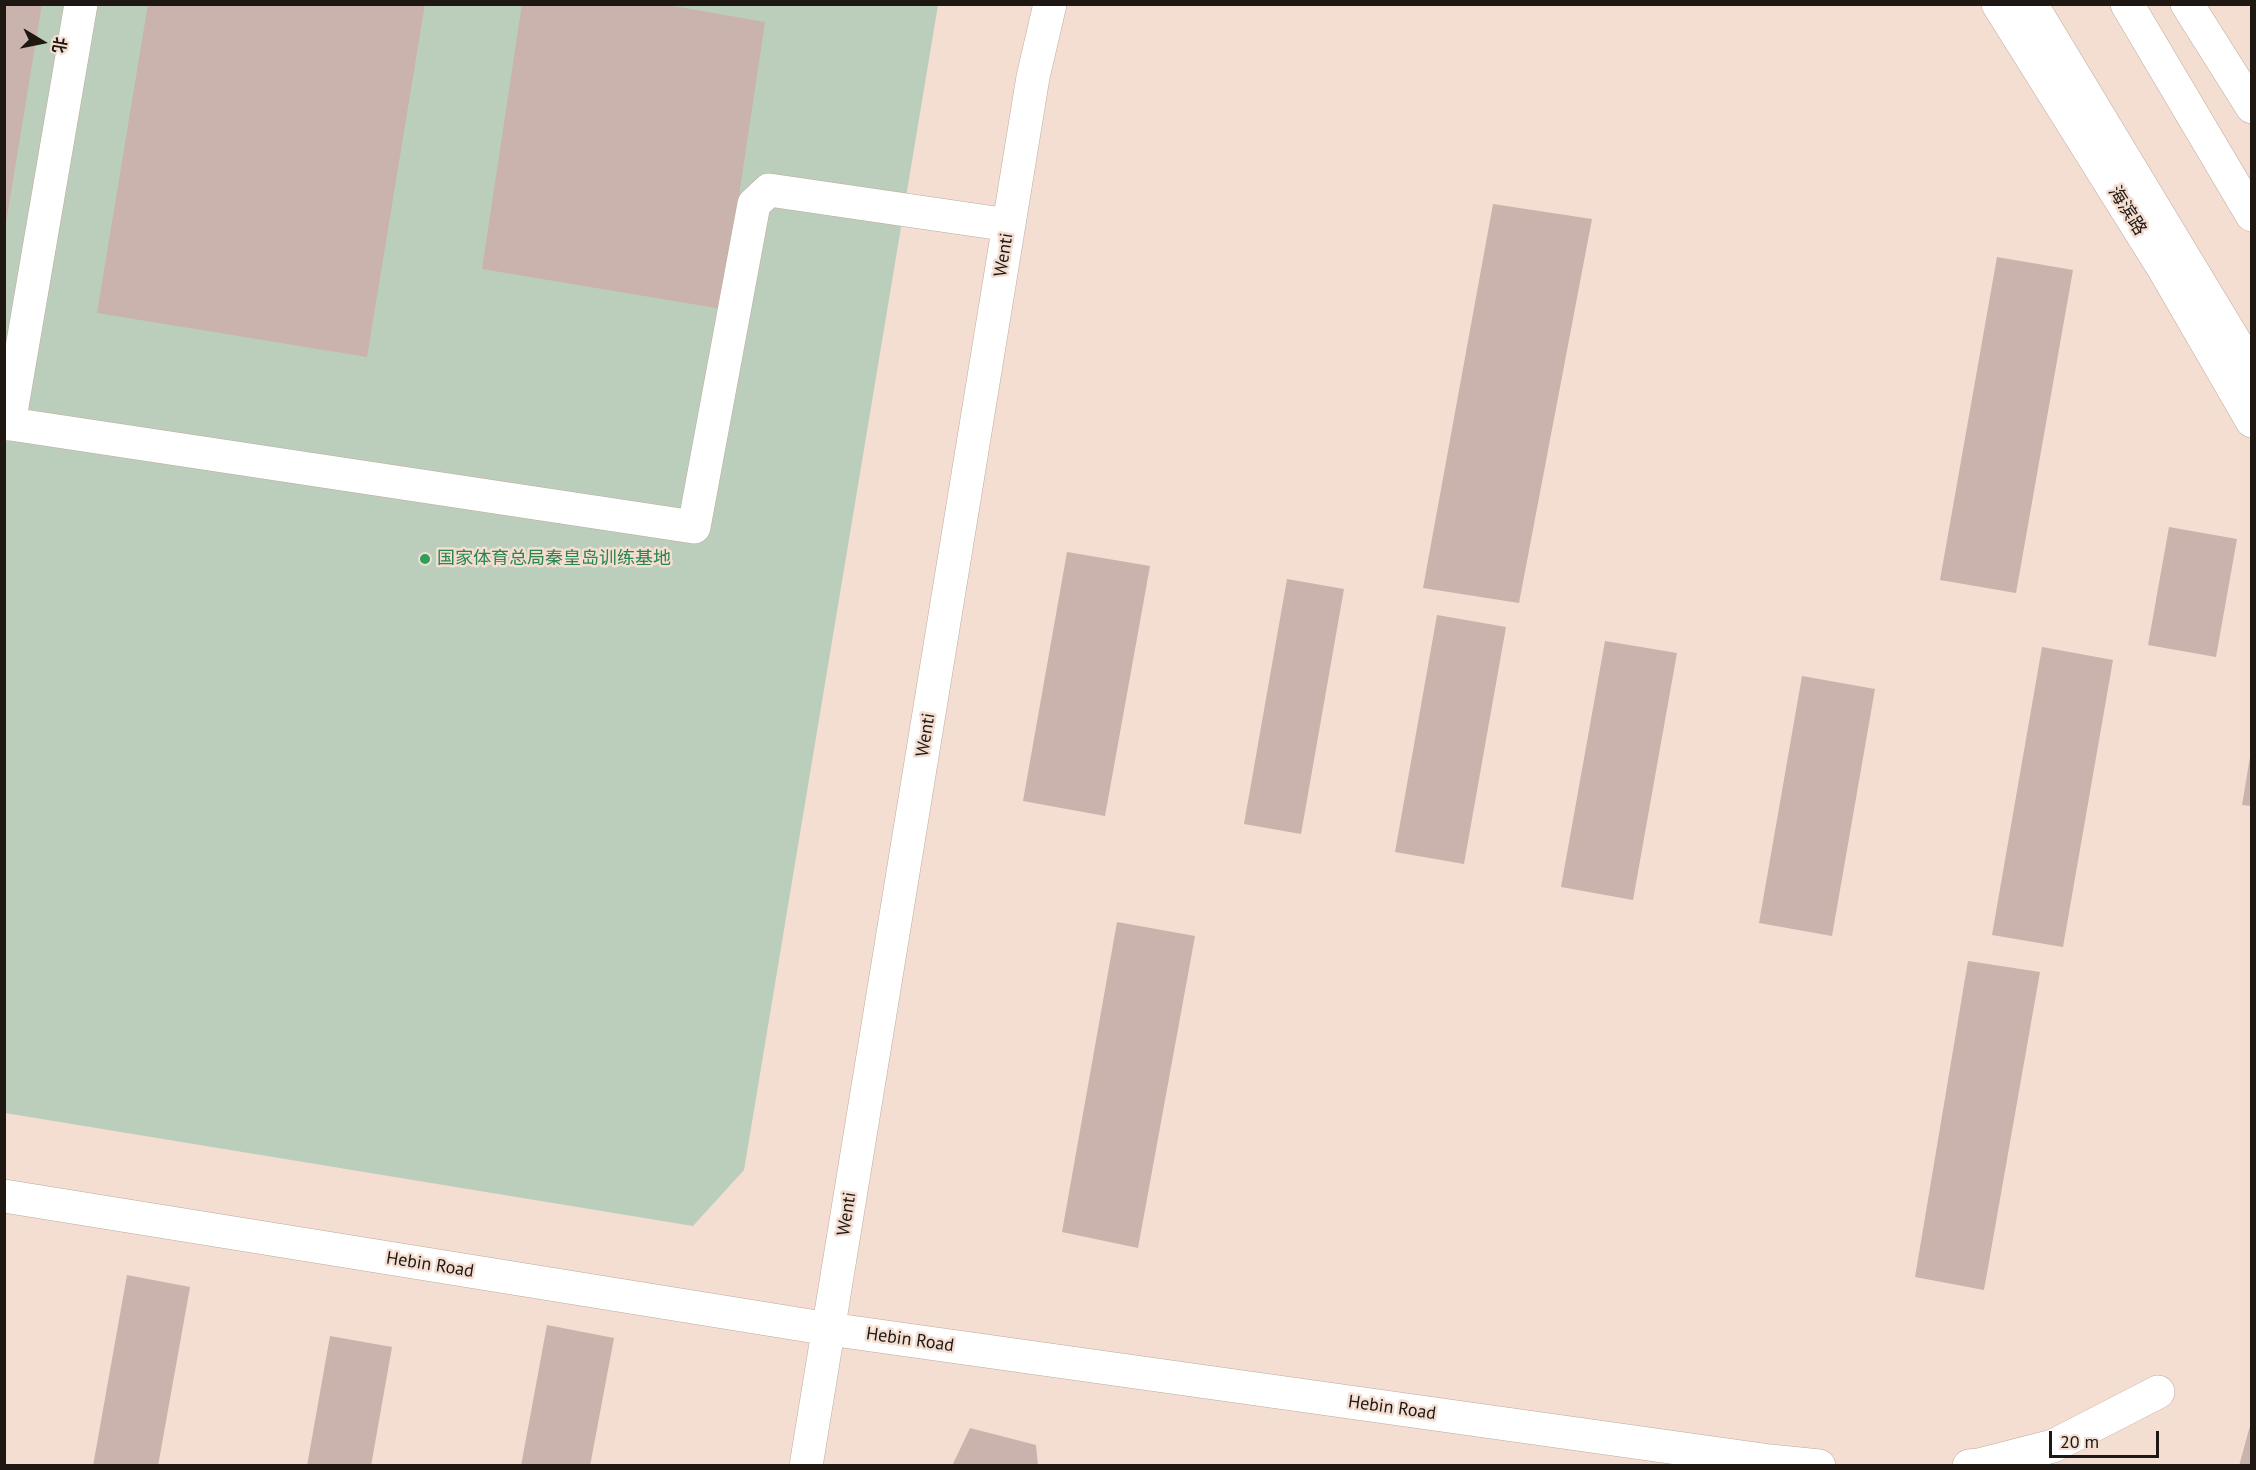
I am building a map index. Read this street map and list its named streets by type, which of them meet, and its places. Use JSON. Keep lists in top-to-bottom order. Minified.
{"streets":{"street":["海滨路","Wenti","Hebin Road"]},"crossings":[["Wenti","Hebin Road"]],"places":["国家体育总局秦皇岛训练基地"],"scale_bar":"20 m","north":"right"}
